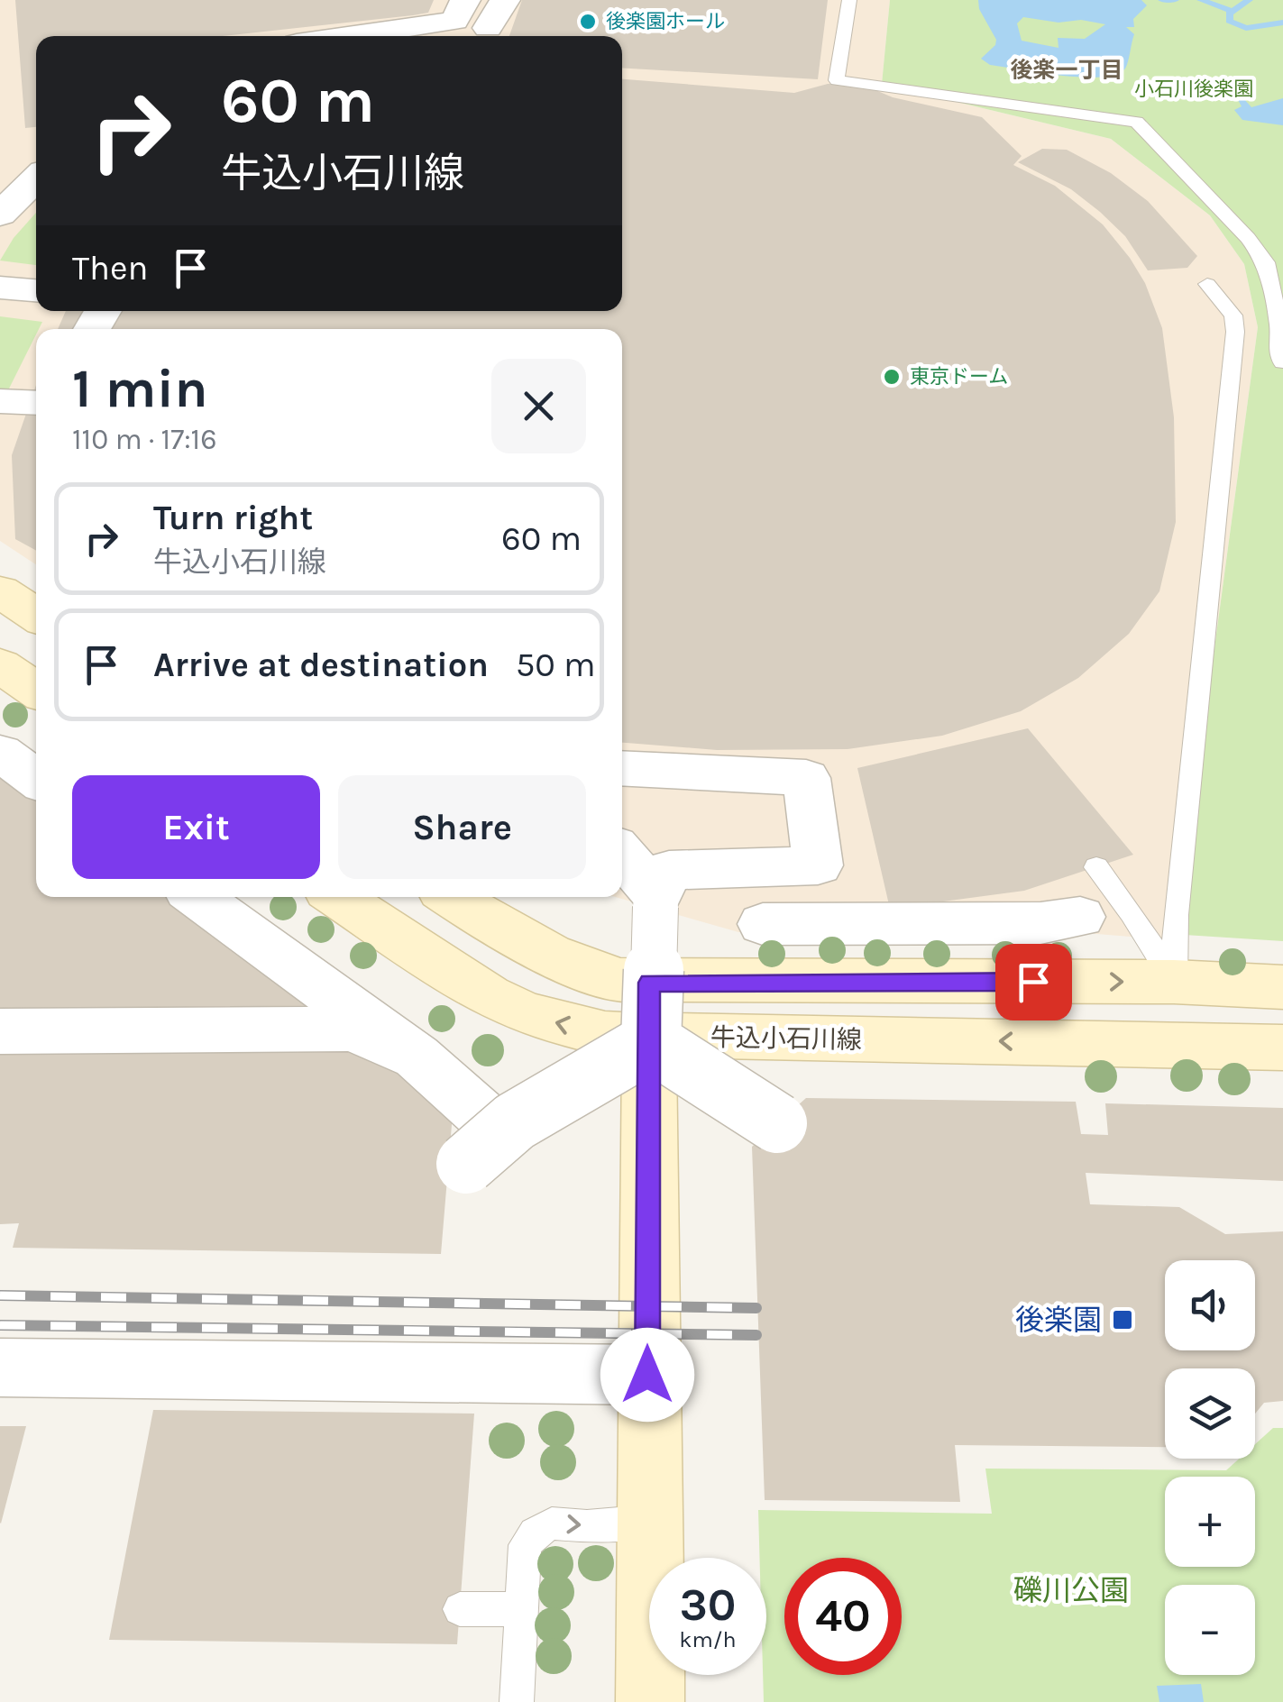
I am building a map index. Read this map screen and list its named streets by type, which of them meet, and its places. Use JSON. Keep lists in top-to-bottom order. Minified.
{"streets":{"main road":["牛込小石川線"]},"districts":["後楽一丁目"],"parks":["小石川後楽園","礫川公園"],"places":{"other":["後楽園ホール","東京ドーム"],"transit":["後楽園"]},"page":{"turn":["60 m","牛込小石川線"],"then":"Then","heading":["1 min","110 m · 17:16"],"list":[{"name":"Turn right","note":"牛込小石川線","value":"60 m"},{"name":"Arrive at destination","value":"50 m"}],"buttons":["Exit","Share"],"map_buttons":["+","−"],"speed":"30 km/h","limit":"40"}}
